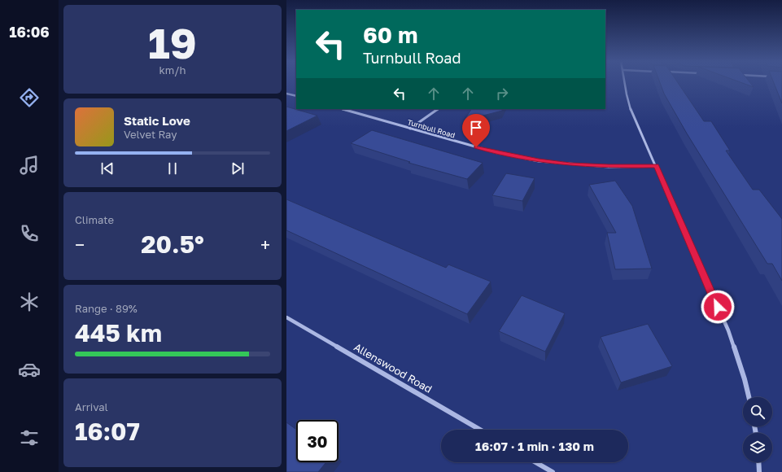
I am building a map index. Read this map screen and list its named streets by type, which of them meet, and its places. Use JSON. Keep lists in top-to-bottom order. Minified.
{"streets":{"street":["Turnbull Road","Allenswood Road"]},"page":{"tabs":"16:06","tile":[["19","km/h"],"Climate",["Range · 89%","445 km"],["Arrival","16:07"]],"turn":["60 m","Turnbull Road"],"song":["Static Love","Velvet Ray"],"heat":["−","20.5°","+"],"limit":"30","trip":"16:07 · 1 min · 130 m"}}
